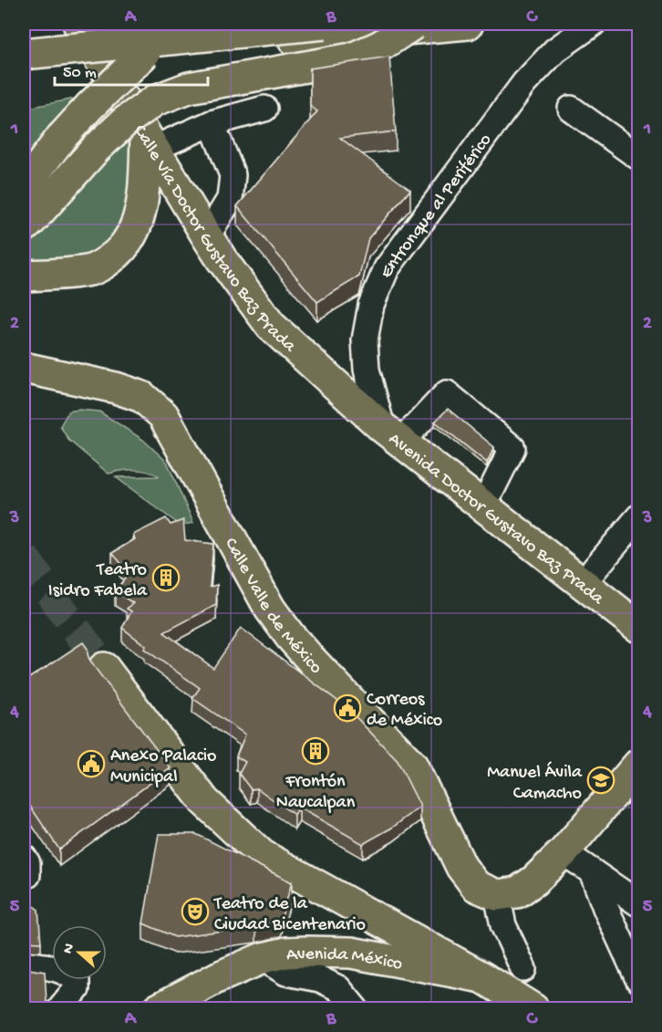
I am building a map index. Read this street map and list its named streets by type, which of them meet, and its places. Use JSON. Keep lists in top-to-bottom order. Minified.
{"streets":{"main road":["Calle Vía Doctor Gustavo Baz Prada","Avenida Doctor Gustavo Baz Prada","Calle Valle de México","Avenida México"],"street":["Entronque al Periférico"]},"crossings":[["Entronque al Periférico","Calle Vía Doctor Gustavo Baz Prada"],["Entronque al Periférico","Avenida Doctor Gustavo Baz Prada"],["Calle Vía Doctor Gustavo Baz Prada","Avenida Doctor Gustavo Baz Prada"]],"places":{"building":["Teatro Isidro Fabela","Frontón Naucalpan"],"public building":["Correos de México","Anexo Palacio Municipal"],"school or university":["Manuel Ávila Camacho"],"theatre":["Teatro de la Ciudad Bicentenario"]},"scale_bar":"50 m","north":"left","grid":{"columns":["A","B","C"],"rows":["1","2","3","4","5"]}}
